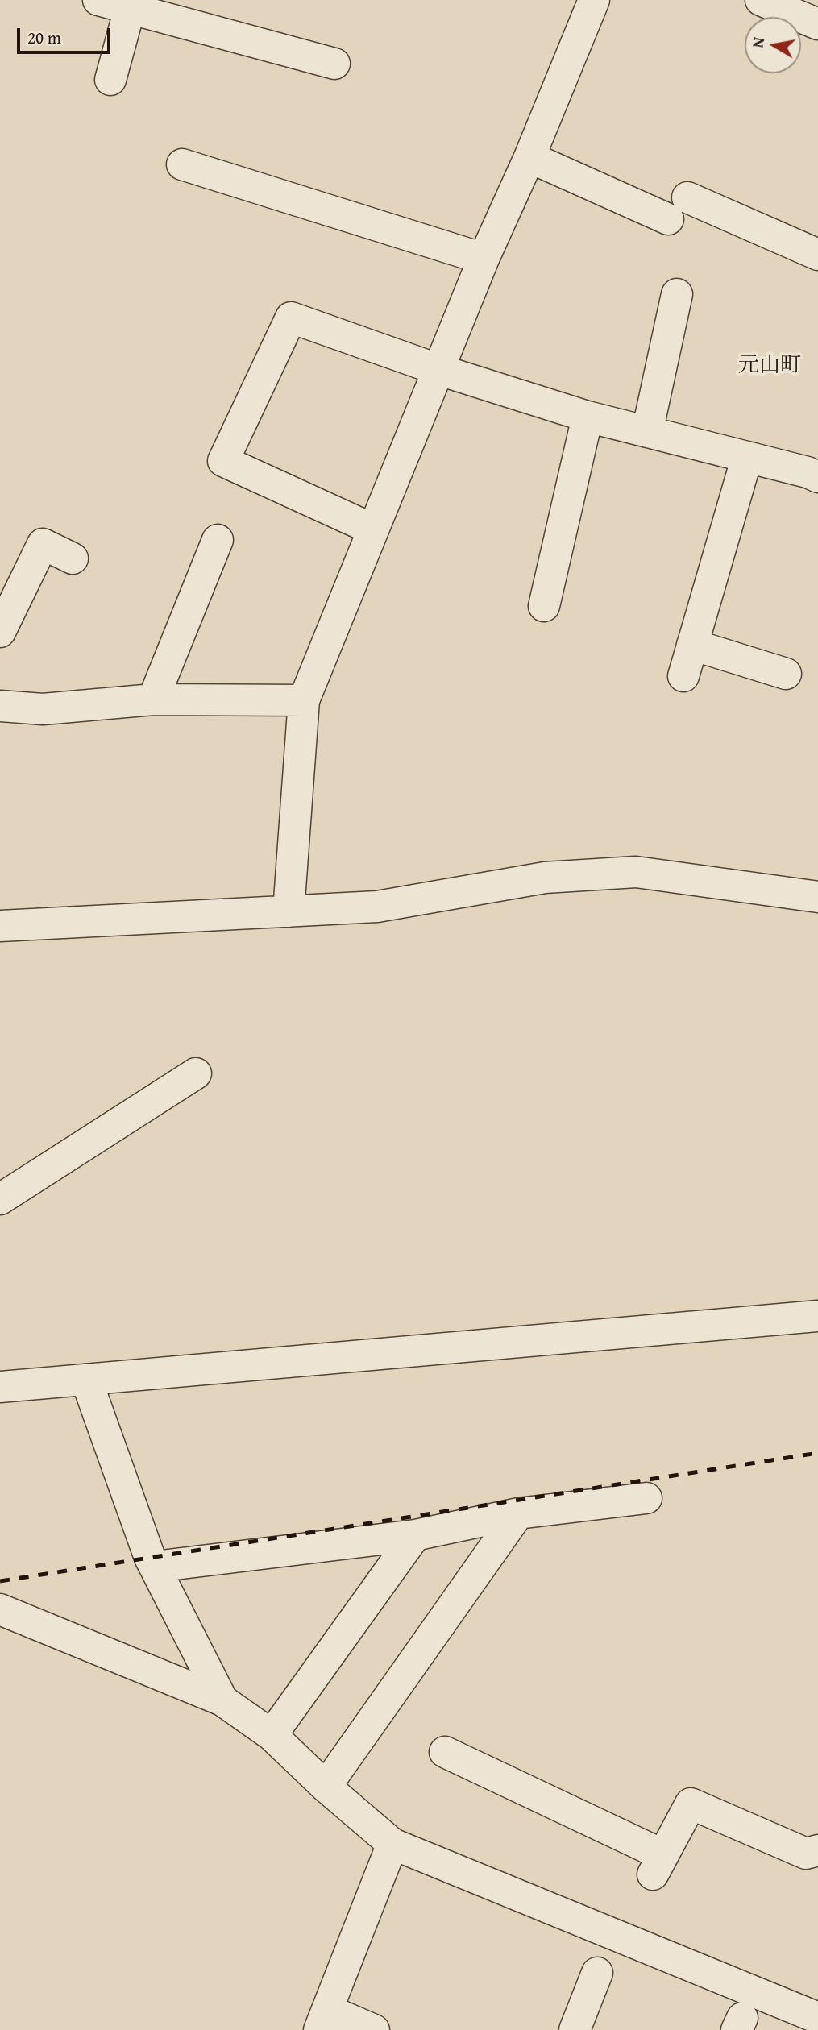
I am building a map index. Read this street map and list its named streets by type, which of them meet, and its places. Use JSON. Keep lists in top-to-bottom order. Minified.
{"districts":["元山町"],"scale_bar":"20 m","north":"left"}
